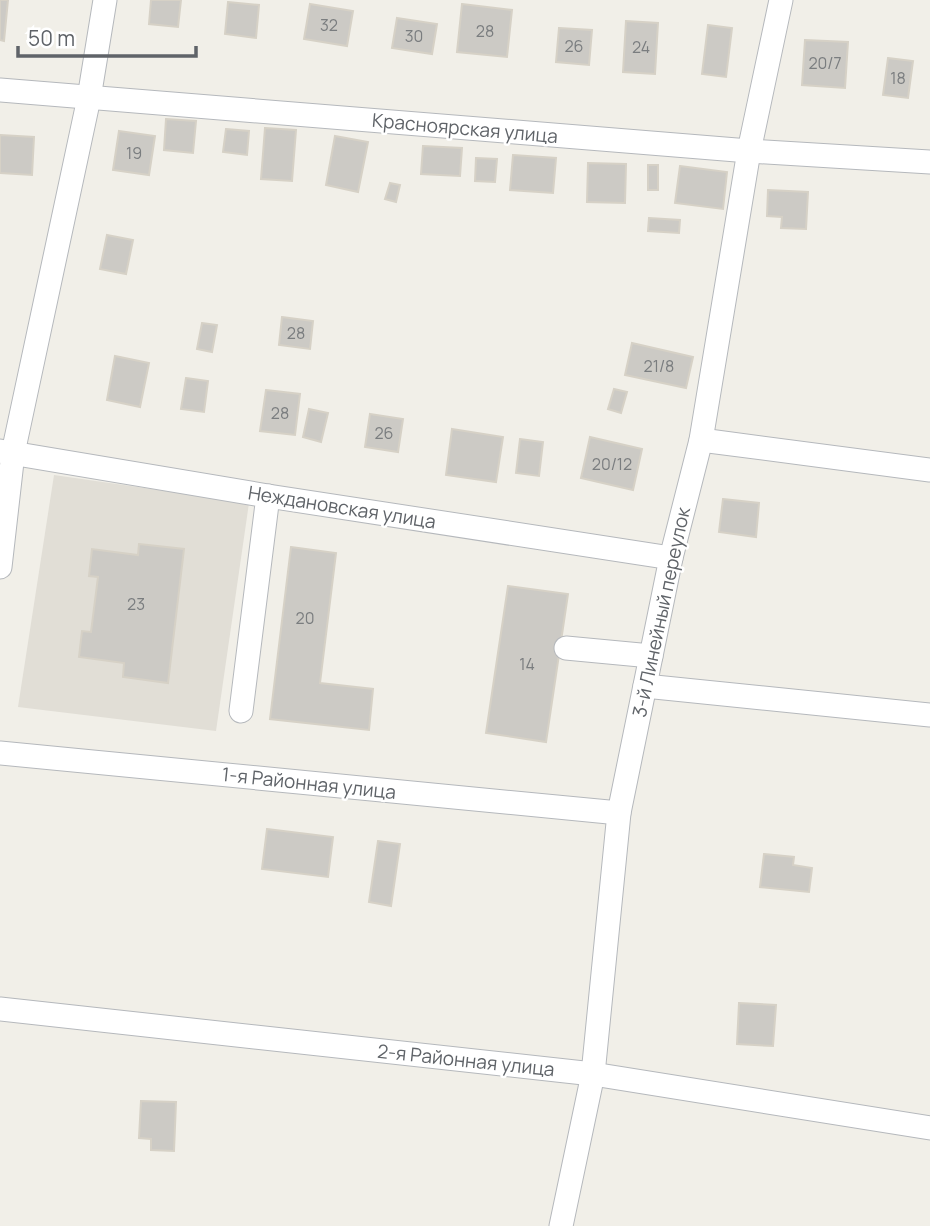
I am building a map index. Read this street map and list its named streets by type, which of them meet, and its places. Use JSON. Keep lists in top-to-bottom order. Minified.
{"streets":{"street":["Красноярская улица","Неждановская улица","3-й Линейный переулок","1-я Районная улица","2-я Районная улица"]},"crossings":[["Красноярская улица","3-й Линейный переулок"],["Неждановская улица","3-й Линейный переулок"],["3-й Линейный переулок","1-я Районная улица"],["3-й Линейный переулок","2-я Районная улица"]],"house_numbers":["32","28","30","26","24","20/7","18","19","28","21/8","28","26","20/12","23","20","14"],"scale_bar":"50 m"}
